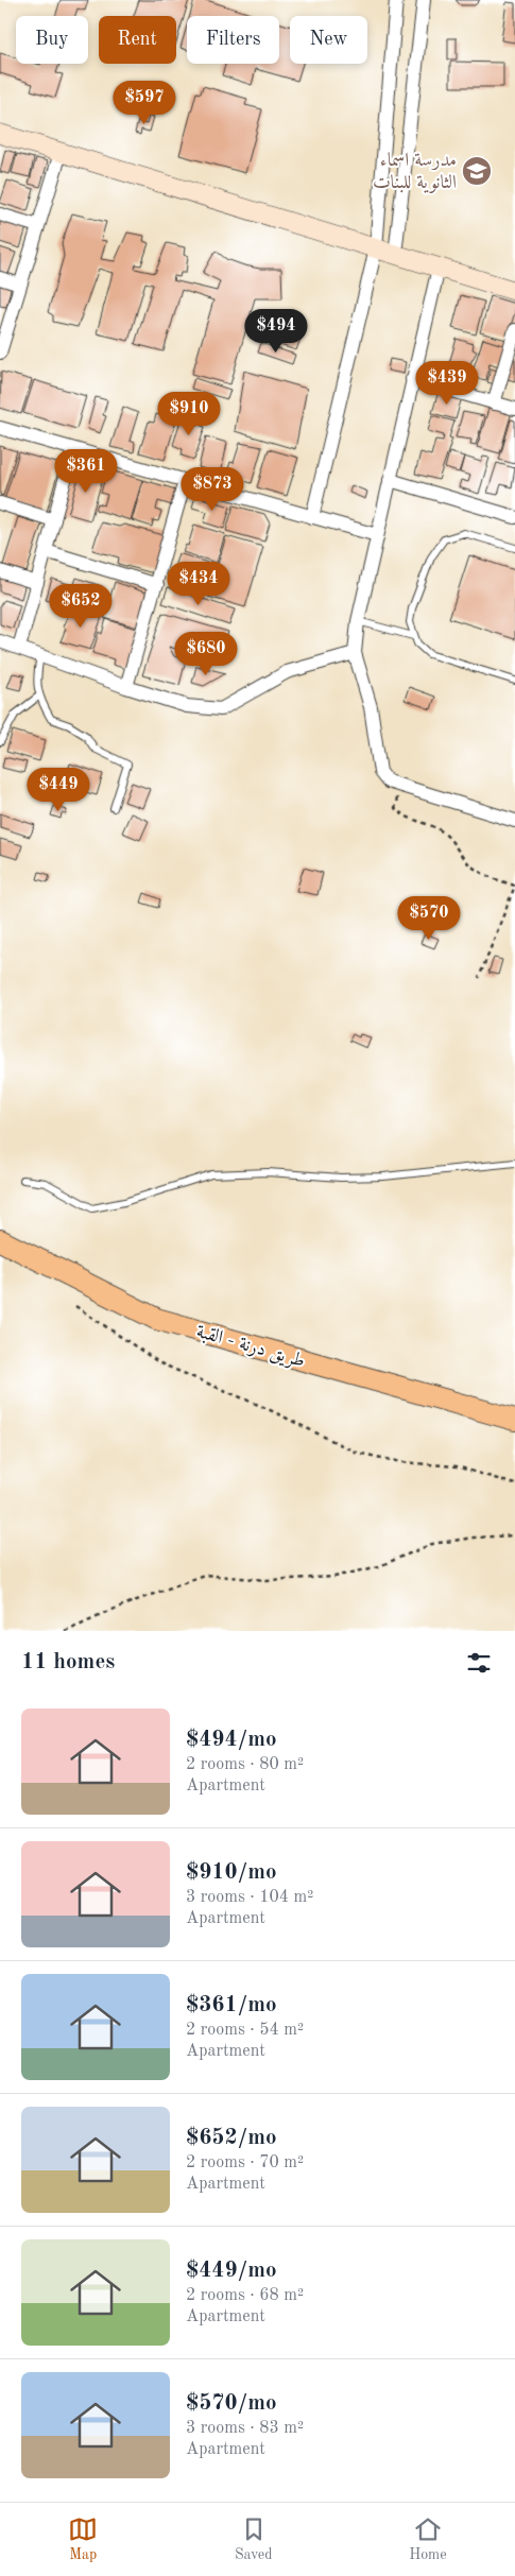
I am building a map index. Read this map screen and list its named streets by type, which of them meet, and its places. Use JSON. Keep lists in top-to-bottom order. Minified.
{"streets":{"main road":["طريق درنة - القبة"]},"places":{"school or university":["مدرسة اسماء الثانوية للبنات"]},"page":{"chip":["Buy","Rent","Filters","New"],"price":["$597","$494","$439","$910","$361","$873","$434","$652","$680","$449","$570"],"heading":"11 homes","list":[{"name":"$494/mo","note":"2 rooms · 80 m² · Apartment"},{"name":"$910/mo","note":"3 rooms · 104 m² · Apartment"},{"name":"$361/mo","note":"2 rooms · 54 m² · Apartment"},{"name":"$652/mo","note":"2 rooms · 70 m² · Apartment"},{"name":"$449/mo","note":"2 rooms · 68 m² · Apartment"},{"name":"$570/mo","note":"3 rooms · 83 m² · Apartment"}],"tabs":["Map","Saved","Home"]}}
